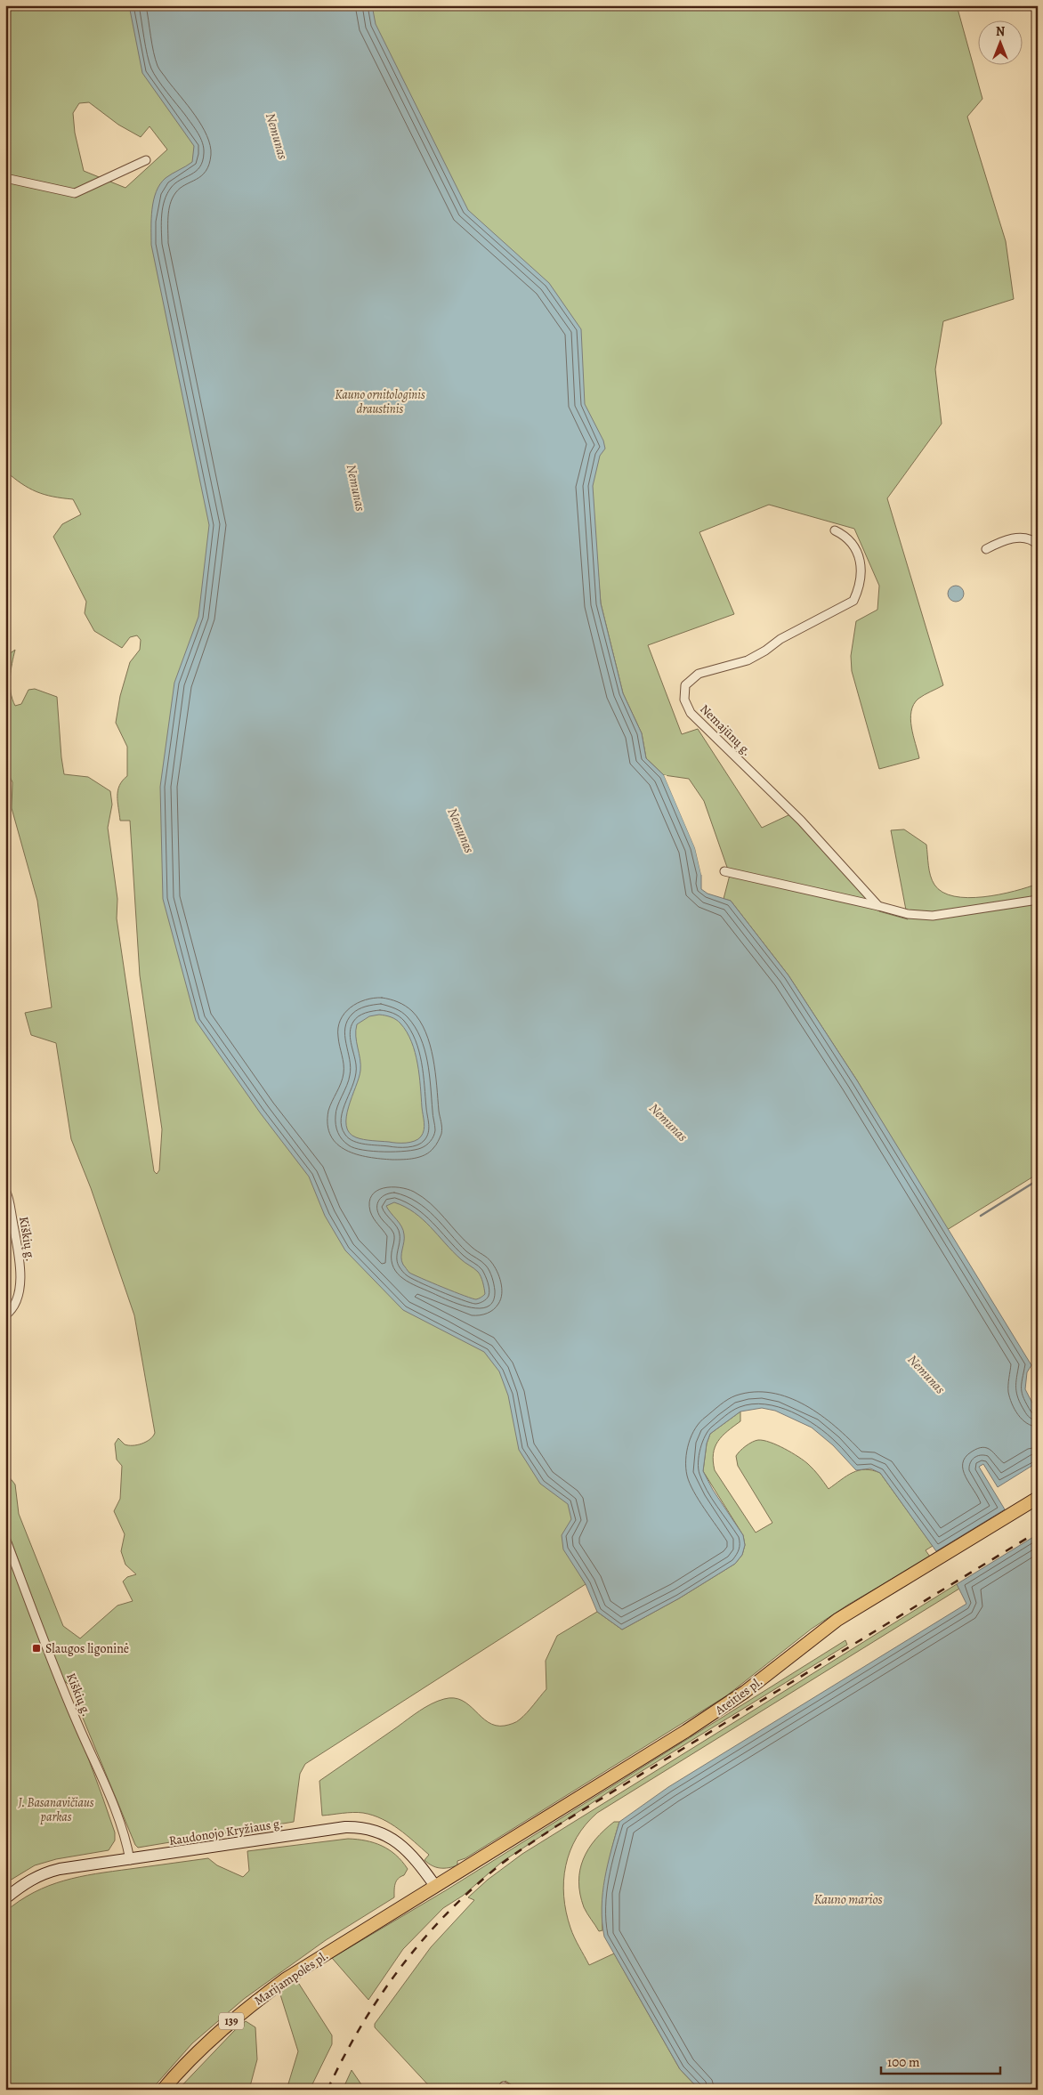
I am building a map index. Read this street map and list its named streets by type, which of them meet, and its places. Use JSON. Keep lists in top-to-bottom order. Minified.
{"streets":{"main road":["Ateities pl.","Raudonojo Kryžiaus g.","Marijampolės pl.","139"],"street":["Nemajūnų g.","Kiškių g."]},"crossings":[["Kiškių g.","Raudonojo Kryžiaus g."],["Ateities pl.","Raudonojo Kryžiaus g."],["Ateities pl.","Marijampolės pl."],["Raudonojo Kryžiaus g.","Marijampolės pl."]],"water":["Nemunas","Kauno marios"],"parks":["Kauno ornitologinis draustinis","J. Basanavičiaus parkas"],"places":{"transit":["Slaugos ligoninė"]},"scale_bar":"100 m","north":"top"}
